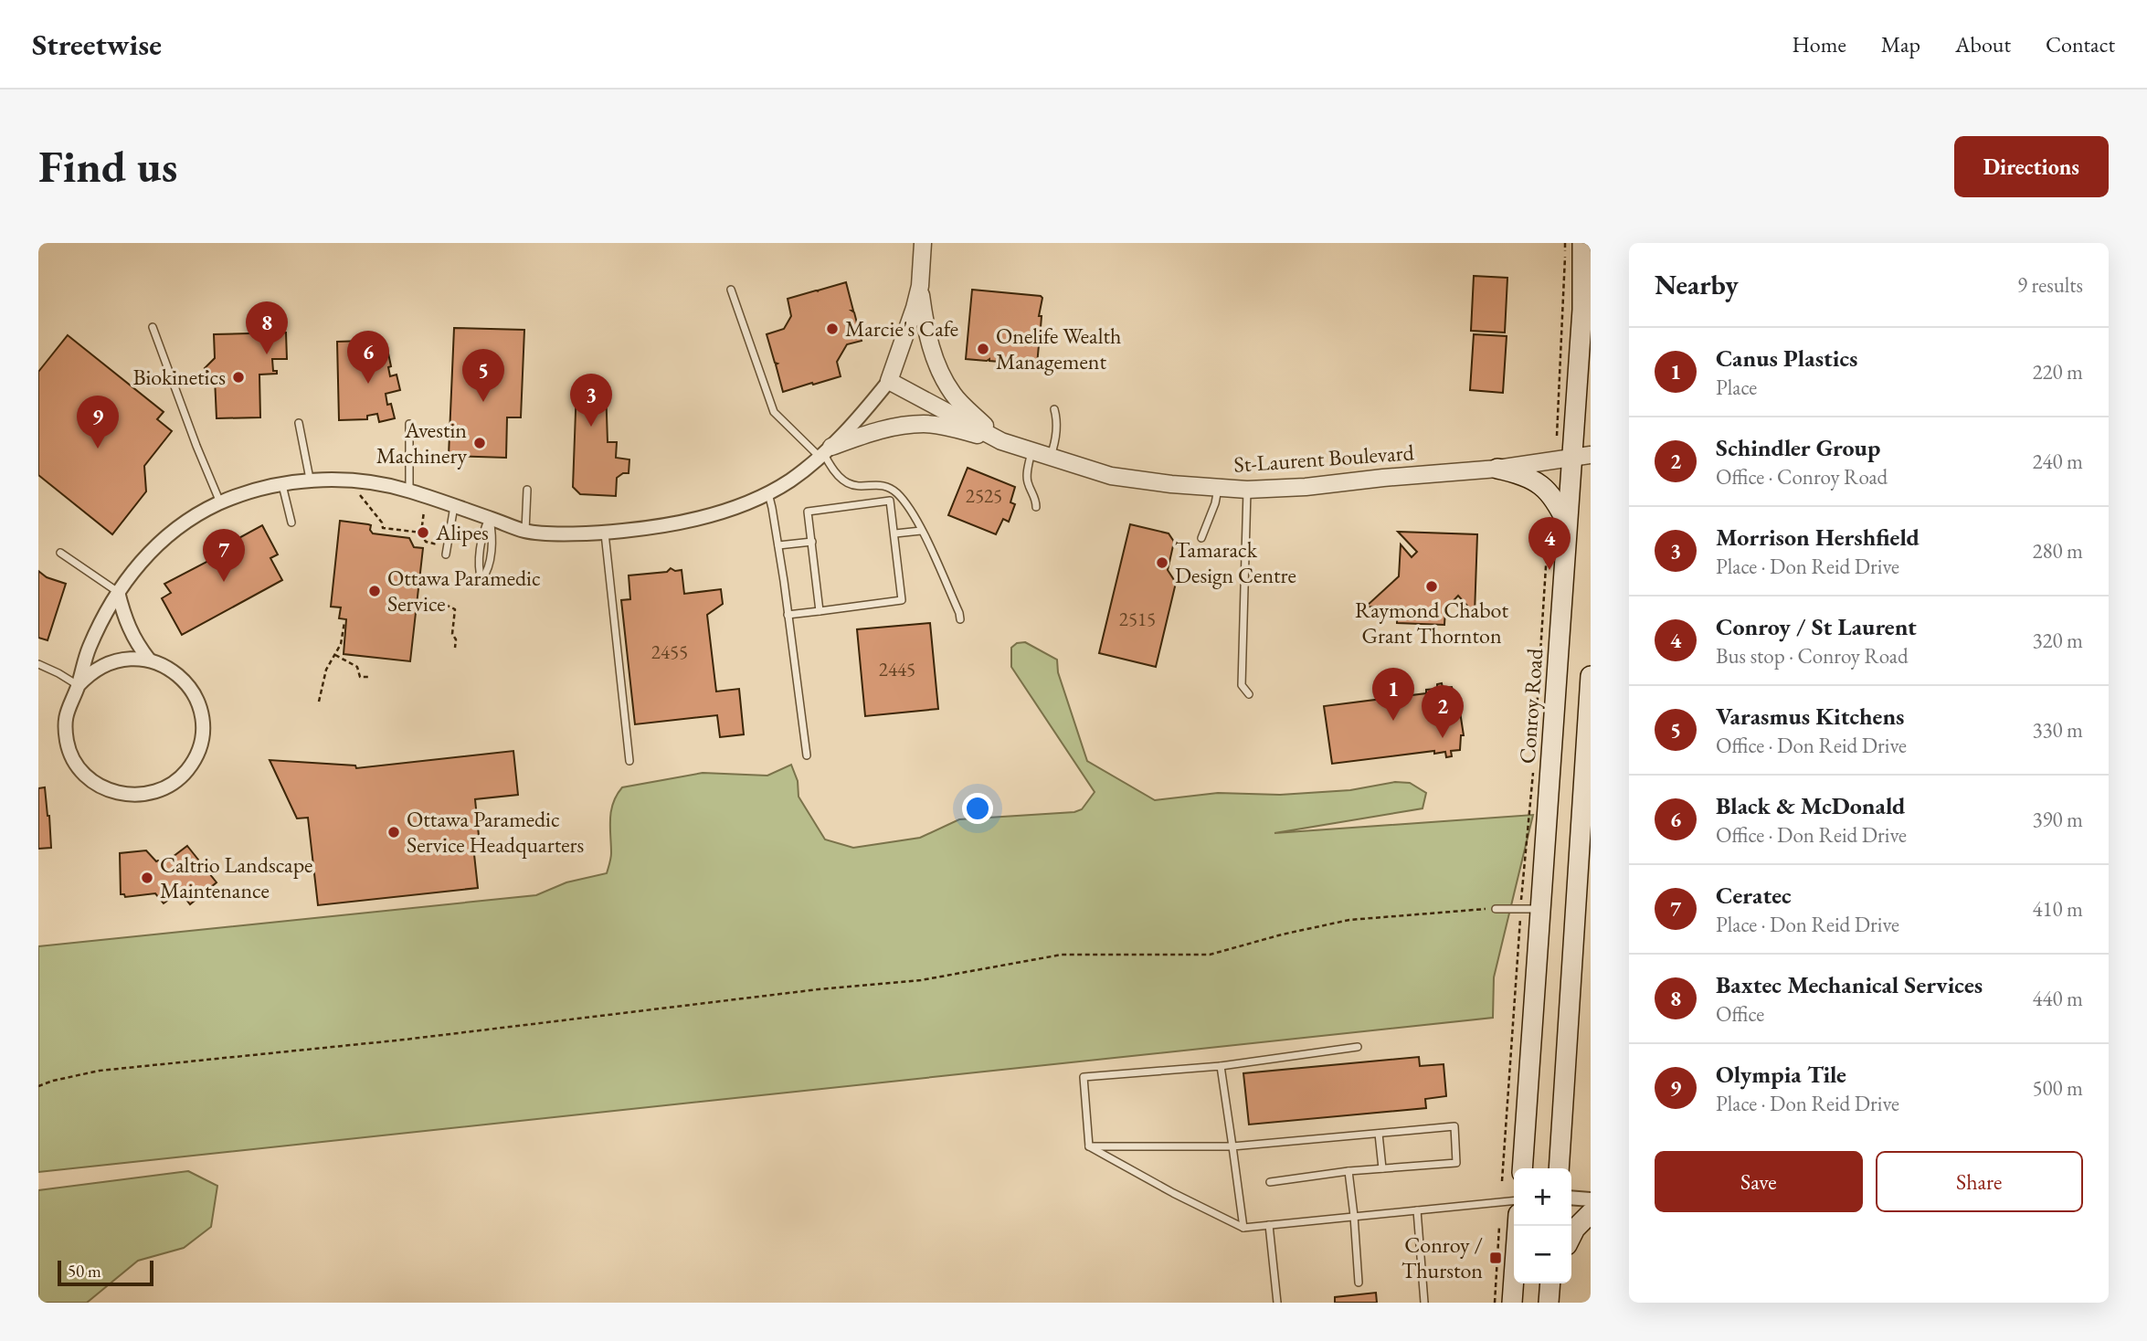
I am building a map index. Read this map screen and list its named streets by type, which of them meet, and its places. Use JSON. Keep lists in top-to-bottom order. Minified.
{"streets":{"main road":["Conroy Road"],"street":["St-Laurent Boulevard"]},"crossings":[["St-Laurent Boulevard","Conroy Road"]],"places":{"other":["Marcie's Cafe","Onelife Wealth Management","Biokinetics","Avestin Machinery","Alipes","Tamarack Design Centre","Raymond Chabot Grant Thornton","Ottawa Paramedic Service","Ottawa Paramedic Service Headquarters","Caltrio Landscape Maintenance"],"transit":["Conroy / Thurston"]},"house_numbers":["2525","2515","2455","2445"],"scale_bar":"50 m","page":{"header":"Streetwise","nav":["Home","Map","About","Contact"],"buttons":["Directions",["Save","Share"]],"title":"Find us","heading":["Nearby","9 results"],"pins":["8","6","5","3","9","4","7","1","2"],"list":[{"mark":"1","name":"Canus Plastics","note":"Place","value":"220 m"},{"mark":"2","name":"Schindler Group","note":"Office · Conroy Road","value":"240 m"},{"mark":"3","name":"Morrison Hershfield","note":"Place · Don Reid Drive","value":"280 m"},{"mark":"4","name":"Conroy / St Laurent","note":"Bus stop · Conroy Road","value":"320 m"},{"mark":"5","name":"Varasmus Kitchens","note":"Office · Don Reid Drive","value":"330 m"},{"mark":"6","name":"Black & McDonald","note":"Office · Don Reid Drive","value":"390 m"},{"mark":"7","name":"Ceratec","note":"Place · Don Reid Drive","value":"410 m"},{"mark":"8","name":"Baxtec Mechanical Services","note":"Office","value":"440 m"},{"mark":"9","name":"Olympia Tile","note":"Place · Don Reid Drive","value":"500 m"}],"map_buttons":["+","−"],"scale":"50 m"}}
